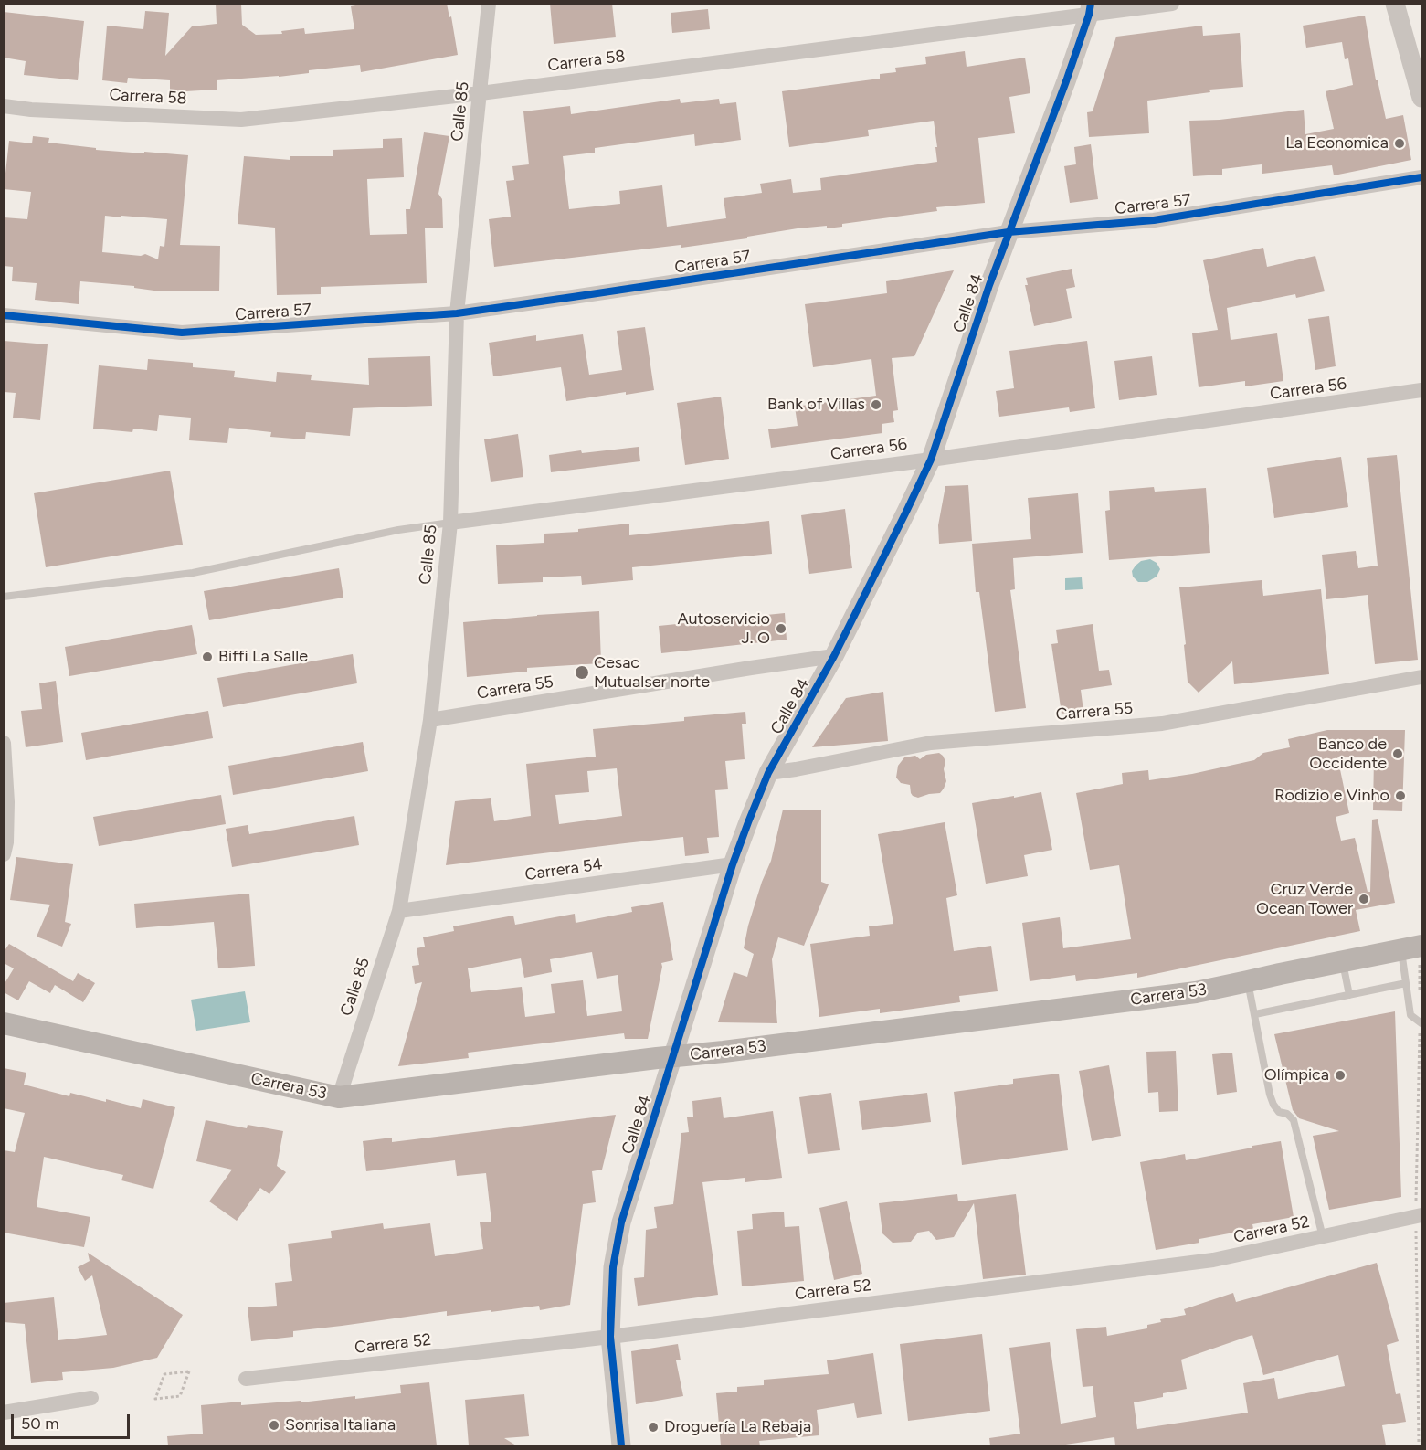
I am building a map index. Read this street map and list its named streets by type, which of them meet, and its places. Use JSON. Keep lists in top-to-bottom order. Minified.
{"streets":{"main road":["Carrera 53"],"street":["Carrera 58","Calle 85","Carrera 57","Calle 84","Carrera 56","Carrera 55","Carrera 54","Carrera 52"]},"crossings":[["Carrera 58","Calle 85"],["Carrera 58","Calle 84"],["Calle 85","Carrera 57"],["Calle 85","Carrera 56"],["Calle 85","Carrera 55"],["Calle 85","Carrera 54"],["Calle 85","Carrera 53"],["Carrera 57","Calle 84"],["Calle 84","Carrera 56"],["Calle 84","Carrera 55"],["Calle 84","Carrera 54"],["Calle 84","Carrera 53"],["Calle 84","Carrera 52"]],"places":["La Economica","Bank of Villas","Autoservicio J. O","Biffi La Salle","Cesac Mutualser norte","Banco de Occidente","Rodizio e Vinho","Cruz Verde Ocean Tower","Olímpica","Sonrisa Italiana","Droguería La Rebaja"],"scale_bar":"50 m"}
